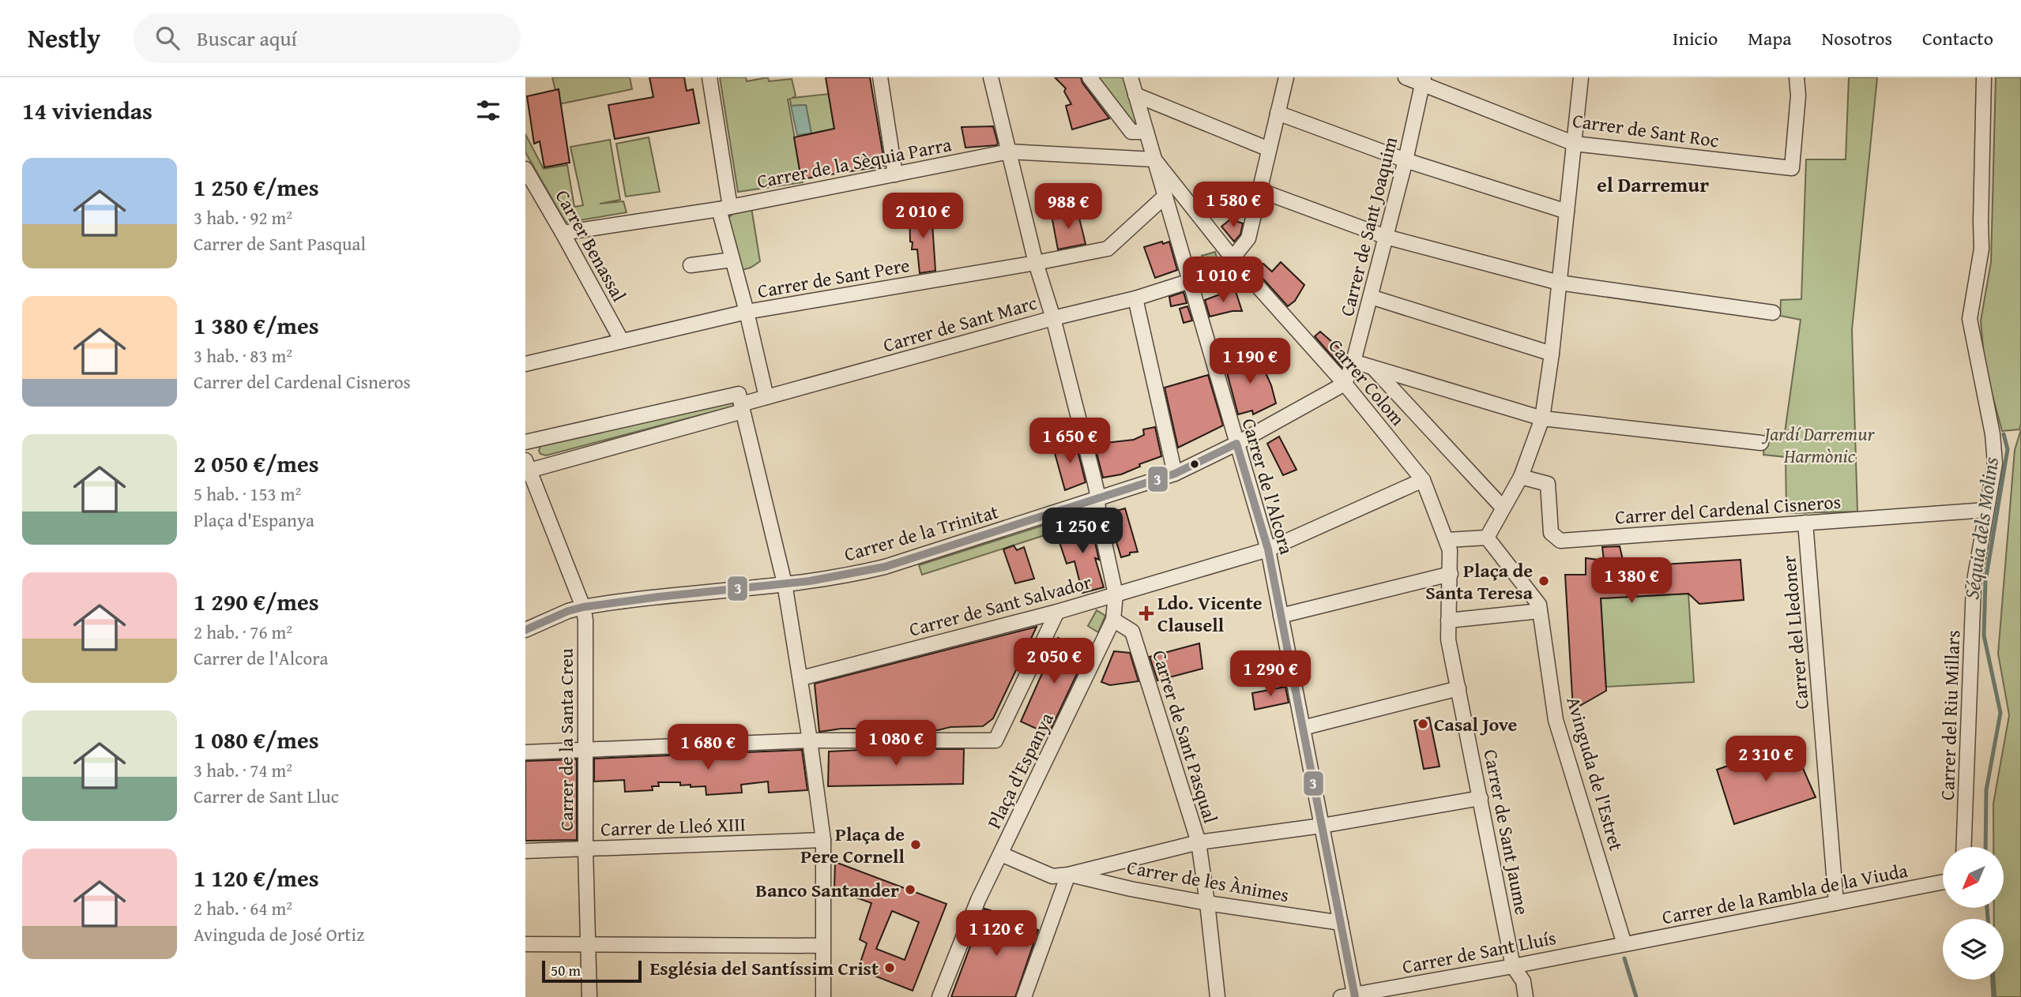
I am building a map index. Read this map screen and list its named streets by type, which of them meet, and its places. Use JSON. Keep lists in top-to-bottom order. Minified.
{"streets":{"street":["Carrer de Sant Roc","Carrer de la Sèquia Parra","Carrer de Sant Joaquim","Carrer Benassal","Carrer de Sant Pere","Carrer de Sant Marc","Carrer Colom","Carrer de l'Alcora","Carrer del Cardenal Cisneros","Carrer de la Trinitat","Carrer de Sant Salvador","Carrer del Lledoner","Carrer del Riu Millars","Carrer de Sant Pasqual","Carrer de la Santa Creu","Plaça d'Espanya","Avinguda de l'Estret","Carrer de Lleó XIII","Carrer de Sant Jaume","Carrer de les Ànimes","Carrer de la Rambla de la Viuda","Carrer de Sant Lluís"]},"crossings":[["Carrer de Sant Roc","Carrer de Sant Joaquim"],["Carrer de la Sèquia Parra","Carrer Benassal"],["Carrer de la Sèquia Parra","Carrer Colom"],["Carrer de la Sèquia Parra","Carrer de l'Alcora"],["Carrer de Sant Joaquim","Carrer Colom"],["Carrer de Sant Joaquim","Carrer de la Trinitat"],["Carrer Benassal","Carrer de Sant Pere"],["Carrer de Sant Pere","Carrer de l'Alcora"],["Carrer de Sant Marc","Carrer de l'Alcora"],["Carrer de Sant Marc","Carrer de la Santa Creu"],["Carrer Colom","Carrer de l'Alcora"],["Carrer Colom","Carrer de la Trinitat"],["Carrer Colom","Carrer de Sant Salvador"],["Carrer Colom","Carrer de Sant Jaume"],["Carrer de l'Alcora","Carrer de la Trinitat"],["Carrer de l'Alcora","Carrer de Sant Salvador"],["Carrer de l'Alcora","Carrer de les Ànimes"],["Carrer de l'Alcora","Carrer de Sant Lluís"],["Carrer del Cardenal Cisneros","Carrer del Lledoner"],["Carrer del Cardenal Cisneros","Carrer del Riu Millars"],["Carrer de la Trinitat","Carrer de la Santa Creu"],["Carrer de Sant Salvador","Plaça d'Espanya"],["Carrer del Lledoner","Carrer de la Rambla de la Viuda"],["Carrer de Sant Pasqual","Plaça d'Espanya"],["Carrer de Sant Pasqual","Carrer de les Ànimes"],["Carrer de la Santa Creu","Carrer de Lleó XIII"],["Avinguda de l'Estret","Carrer de la Rambla de la Viuda"],["Avinguda de l'Estret","Carrer de Sant Lluís"],["Carrer de Sant Jaume","Carrer de Sant Lluís"],["Carrer de la Rambla de la Viuda","Carrer de Sant Lluís"]],"districts":["el Darremur"],"water":["Séquia dels Molins"],"parks":["Jardí Darremur Harmònic"],"places":{"other":["Plaça de Santa Teresa","Casal Jove","Plaça de Pere Cornell","Banco Santander","Església del Santíssim Crist"],"health":["Ldo. Vicente Clausell"]},"lines":["transit line 3"],"scale_bar":"50 m","north":"bottom left","page":{"header":"Nestly","search":"Buscar aquí","nav":["Inicio","Mapa","Nosotros","Contacto"],"heading":"14 viviendas","list":[{"name":"1 250 €/mes","note":"3 hab. · 92 m² · Carrer de Sant Pasqual"},{"name":"1 380 €/mes","note":"3 hab. · 83 m² · Carrer del Cardenal Cisneros"},{"name":"2 050 €/mes","note":"5 hab. · 153 m² · Plaça d'Espanya"},{"name":"1 290 €/mes","note":"2 hab. · 76 m² · Carrer de l'Alcora"},{"name":"1 080 €/mes","note":"3 hab. · 74 m² · Carrer de Sant Lluc"},{"name":"1 120 €/mes","note":"2 hab. · 64 m² · Avinguda de José Ortiz"}],"price":["1 580 €","988 €","2 010 €","1 010 €","1 190 €","1 650 €","1 250 €","1 380 €","2 050 €","1 290 €","1 080 €","1 680 €","2 310 €","1 120 €"],"scale":"50 m"}}
